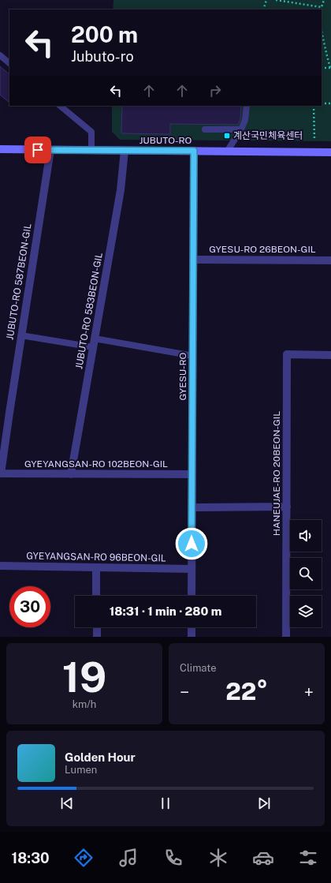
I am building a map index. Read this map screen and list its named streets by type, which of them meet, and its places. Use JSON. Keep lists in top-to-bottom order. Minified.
{"streets":{"main road":["JUBUTO-RO"],"street":["GYESU-RO 26BEON-GIL","JUBUTO-RO 587BEON-GIL","JUBUTO-RO 583BEON-GIL","GYESU-RO","GYEYANGSAN-RO 102BEON-GIL","HANEUJAE-RO 20BEON-GIL","GYEYANGSAN-RO 96BEON-GIL"]},"crossings":[["JUBUTO-RO","JUBUTO-RO 587BEON-GIL"],["JUBUTO-RO","JUBUTO-RO 583BEON-GIL"],["JUBUTO-RO","GYESU-RO"],["GYESU-RO 26BEON-GIL","GYESU-RO"],["JUBUTO-RO 587BEON-GIL","GYEYANGSAN-RO 102BEON-GIL"],["JUBUTO-RO 583BEON-GIL","GYEYANGSAN-RO 102BEON-GIL"],["GYESU-RO","GYEYANGSAN-RO 102BEON-GIL"],["GYESU-RO","GYEYANGSAN-RO 96BEON-GIL"]],"places":{"transit":["계산국민체육센터"]},"page":{"turn":["200 m","Jubuto-ro"],"limit":"30","trip":"18:31 · 1 min · 280 m","tile":[["19","km/h"],"Climate"],"heat":["−","22°","+"],"song":["Golden Hour","Lumen"],"tabs":"18:30"}}
